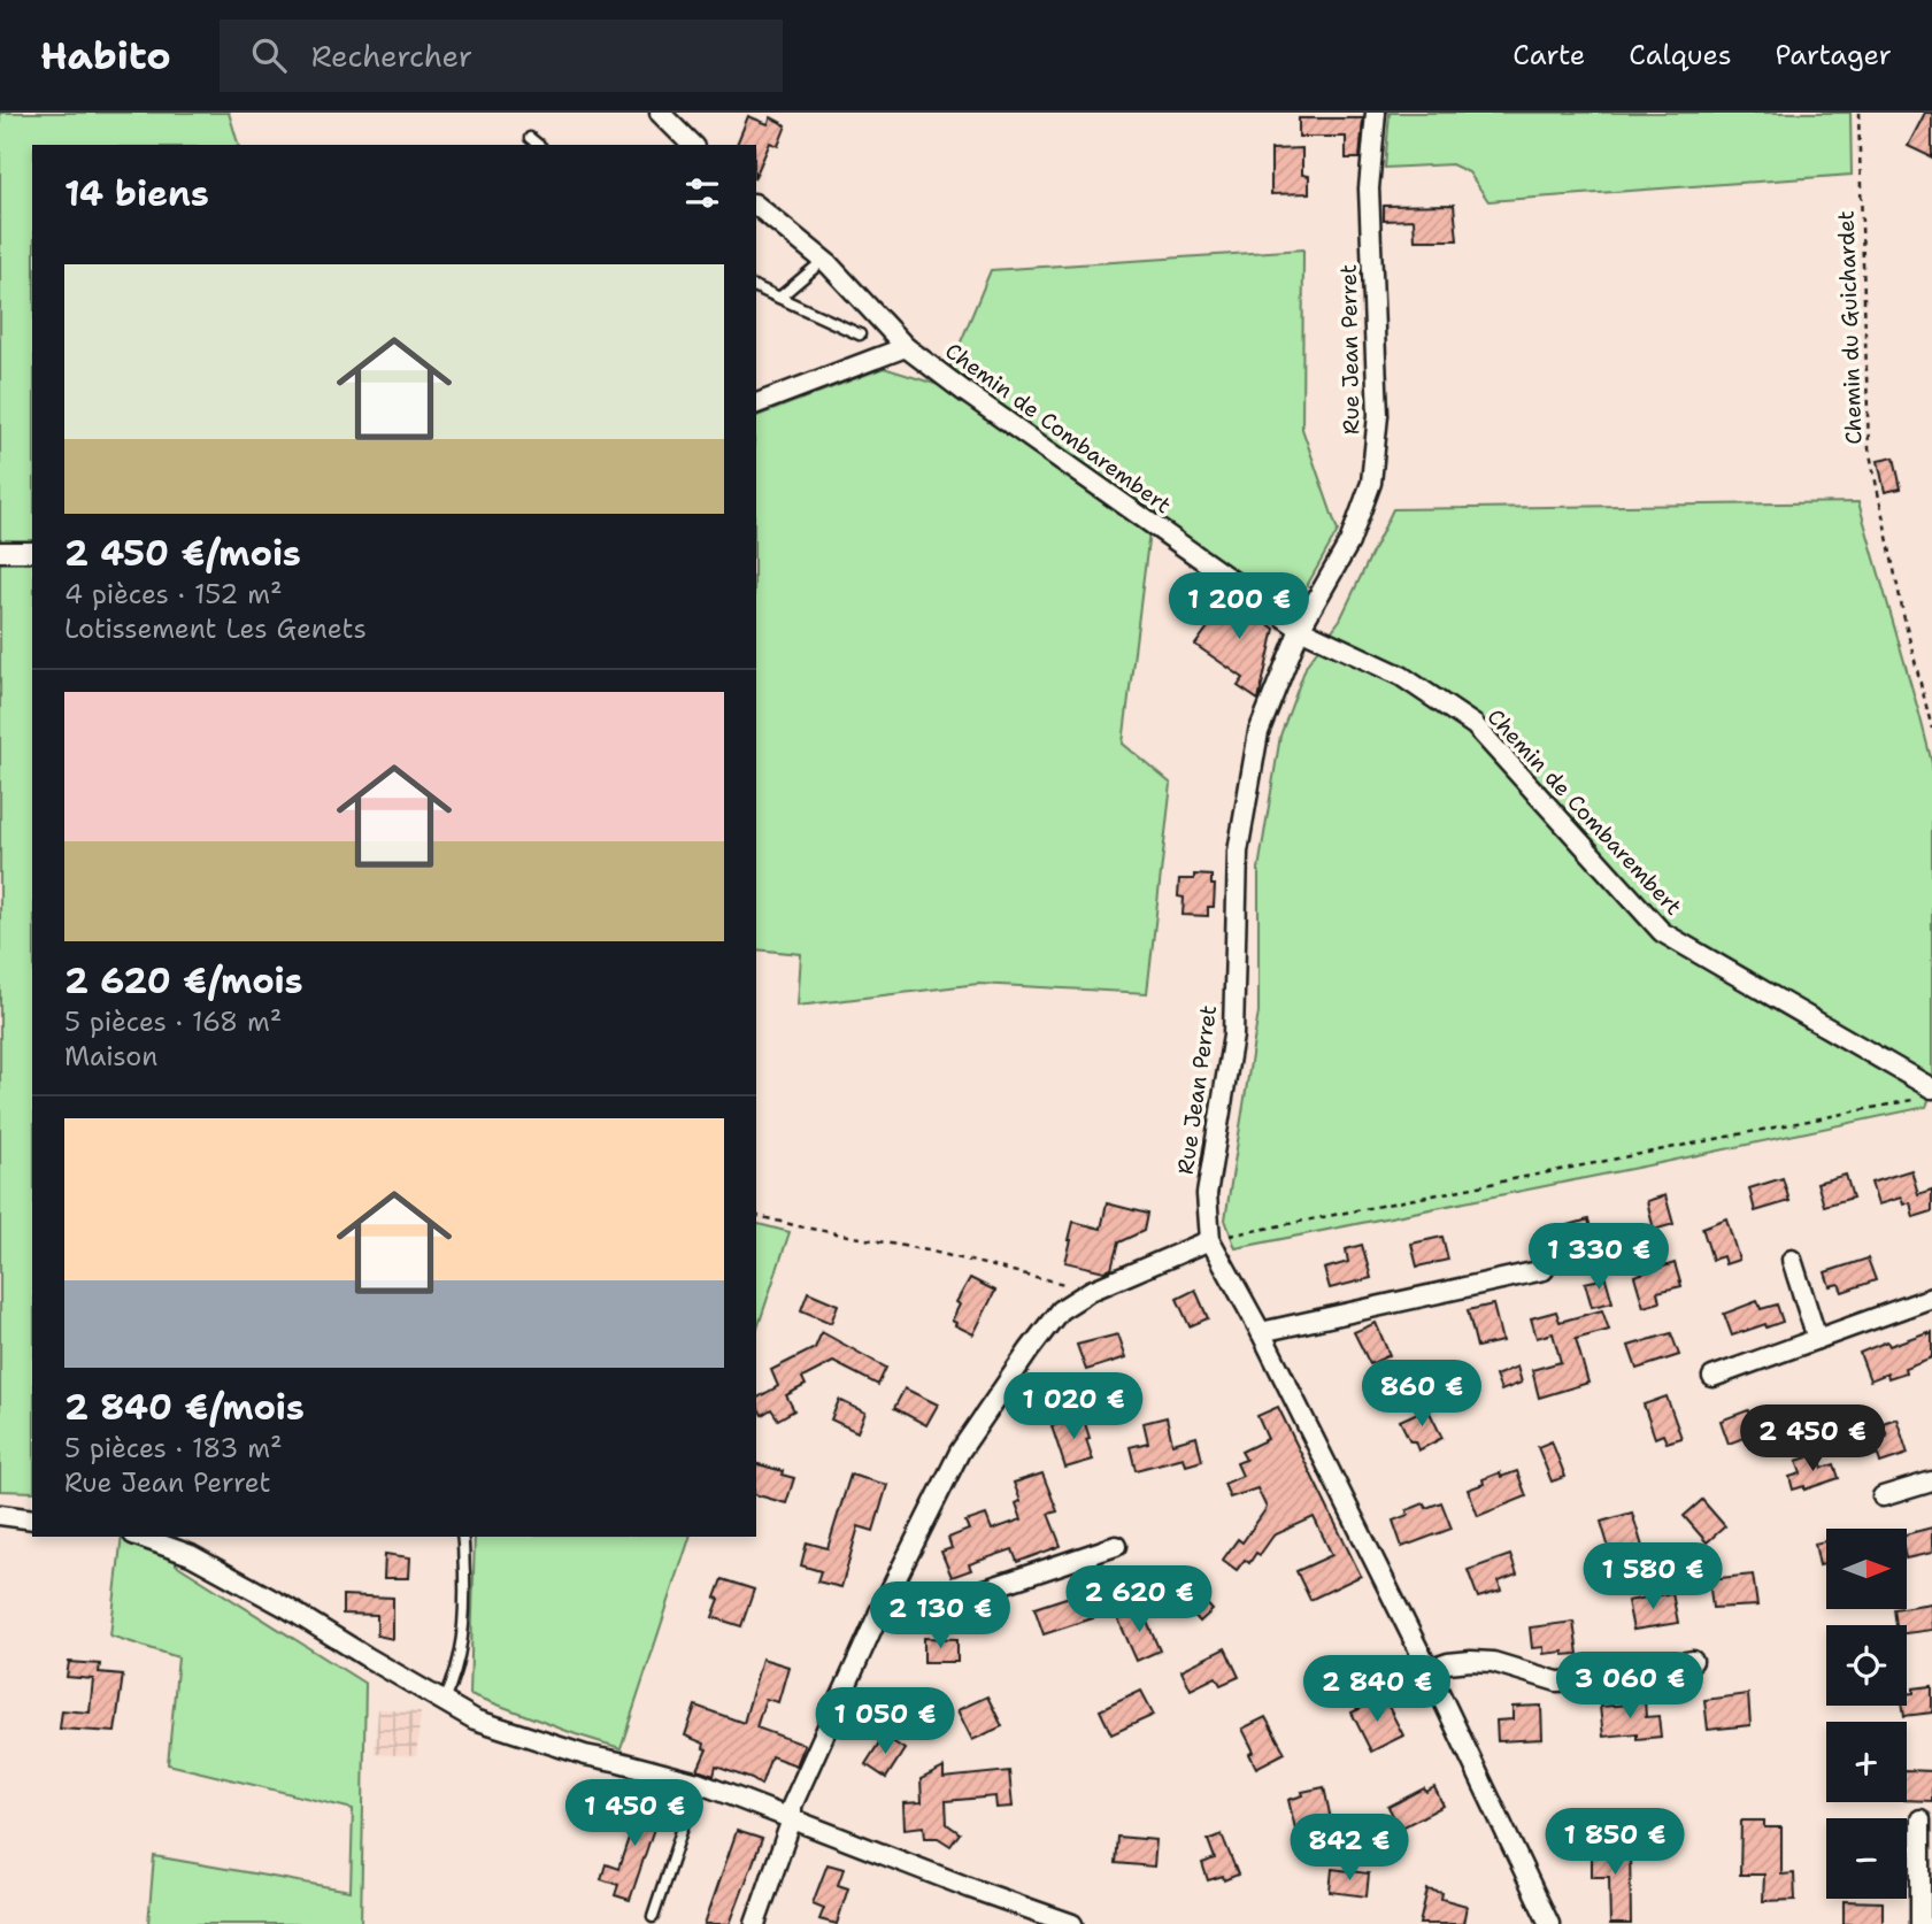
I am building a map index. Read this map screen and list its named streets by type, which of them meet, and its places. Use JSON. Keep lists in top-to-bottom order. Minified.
{"streets":{"street":["Rue Jean Perret","Chemin de Combarembert"],"path":["Chemin du Guichardet"]},"crossings":[["Rue Jean Perret","Chemin de Combarembert"]],"north":"right","page":{"header":"Habito","search":"Rechercher","nav":["Carte","Calques","Partager"],"heading":"14 biens","list":[{"name":"2 450 €/mois","note":"4 pièces · 152 m² · Lotissement Les Genets"},{"name":"2 620 €/mois","note":"5 pièces · 168 m² · Maison"},{"name":"2 840 €/mois","note":"5 pièces · 183 m² · Rue Jean Perret"}],"price":["1 200 €","1 330 €","860 €","1 020 €","2 450 €","1 580 €","2 620 €","2 130 €","3 060 €","2 840 €","1 050 €","1 450 €","1 850 €","842 €"],"map_buttons":["+","−"]}}
